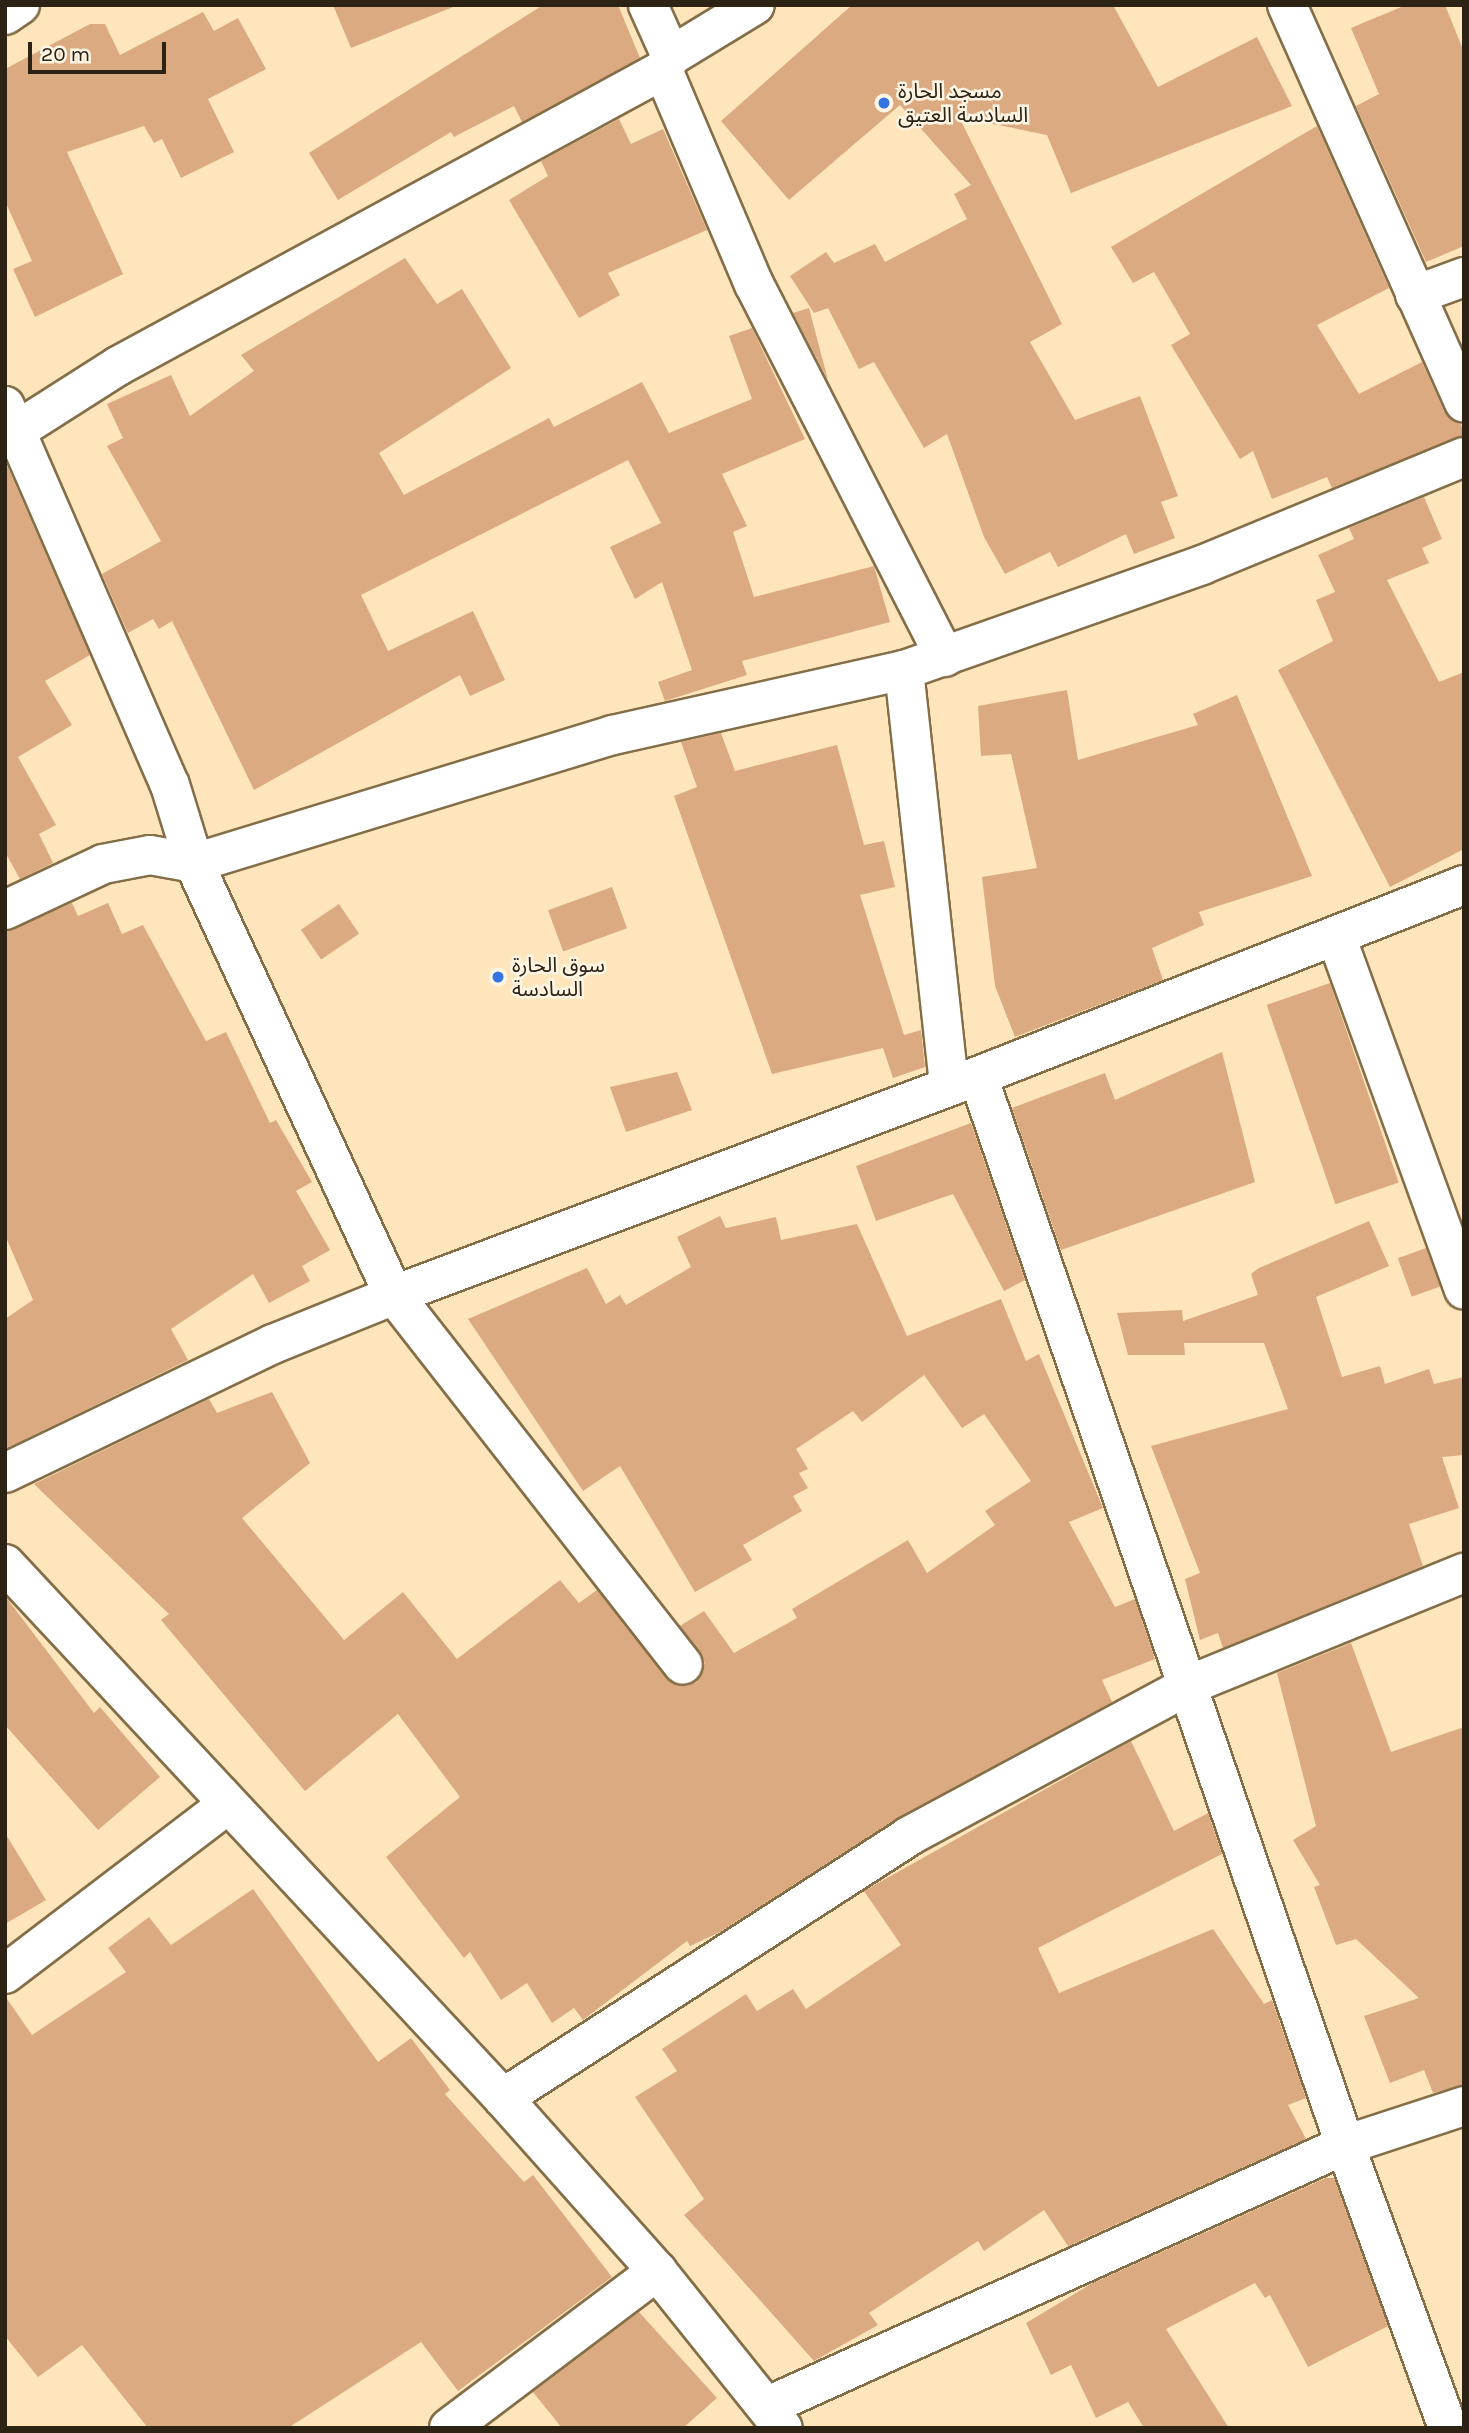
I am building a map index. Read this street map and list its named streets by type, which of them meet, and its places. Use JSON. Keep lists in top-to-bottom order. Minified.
{"places":["مسجد الحارة السادسة العتيق","سوق الحارة السادسة"],"scale_bar":"20 m"}
